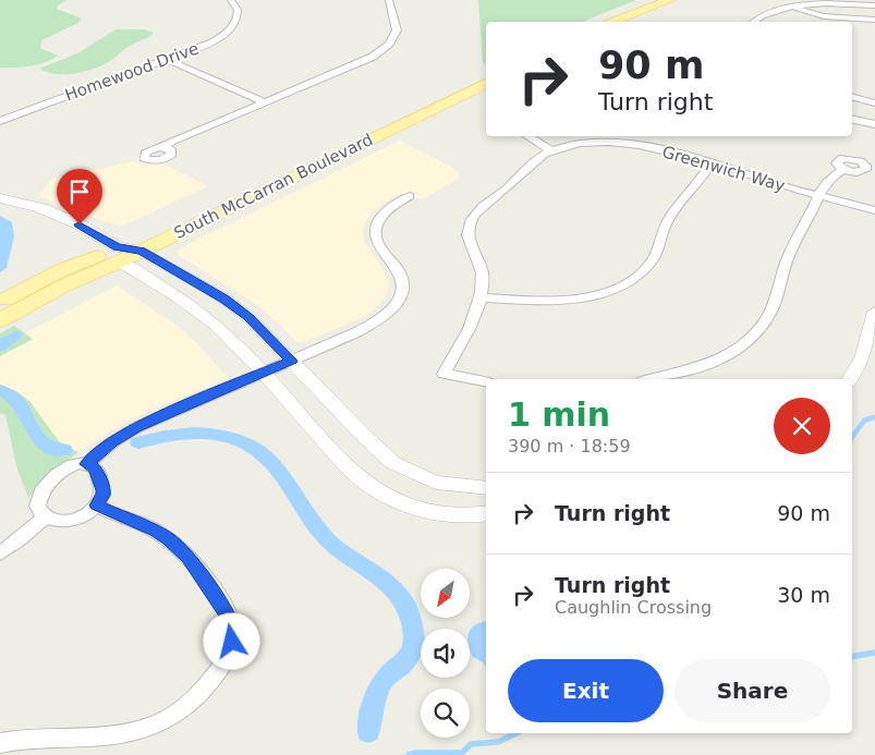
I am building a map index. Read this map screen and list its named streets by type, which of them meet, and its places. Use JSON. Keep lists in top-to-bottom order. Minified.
{"streets":{"main road":["South McCarran Boulevard"],"street":["Homewood Drive","Greenwich Way"]},"north":"bottom left","page":{"turn":["90 m","Turn right"],"heading":["1 min","390 m · 18:59"],"list":[{"name":"Turn right","value":"90 m"},{"name":"Turn right","note":"Caughlin Crossing","value":"30 m"}],"buttons":["Exit","Share"]}}
